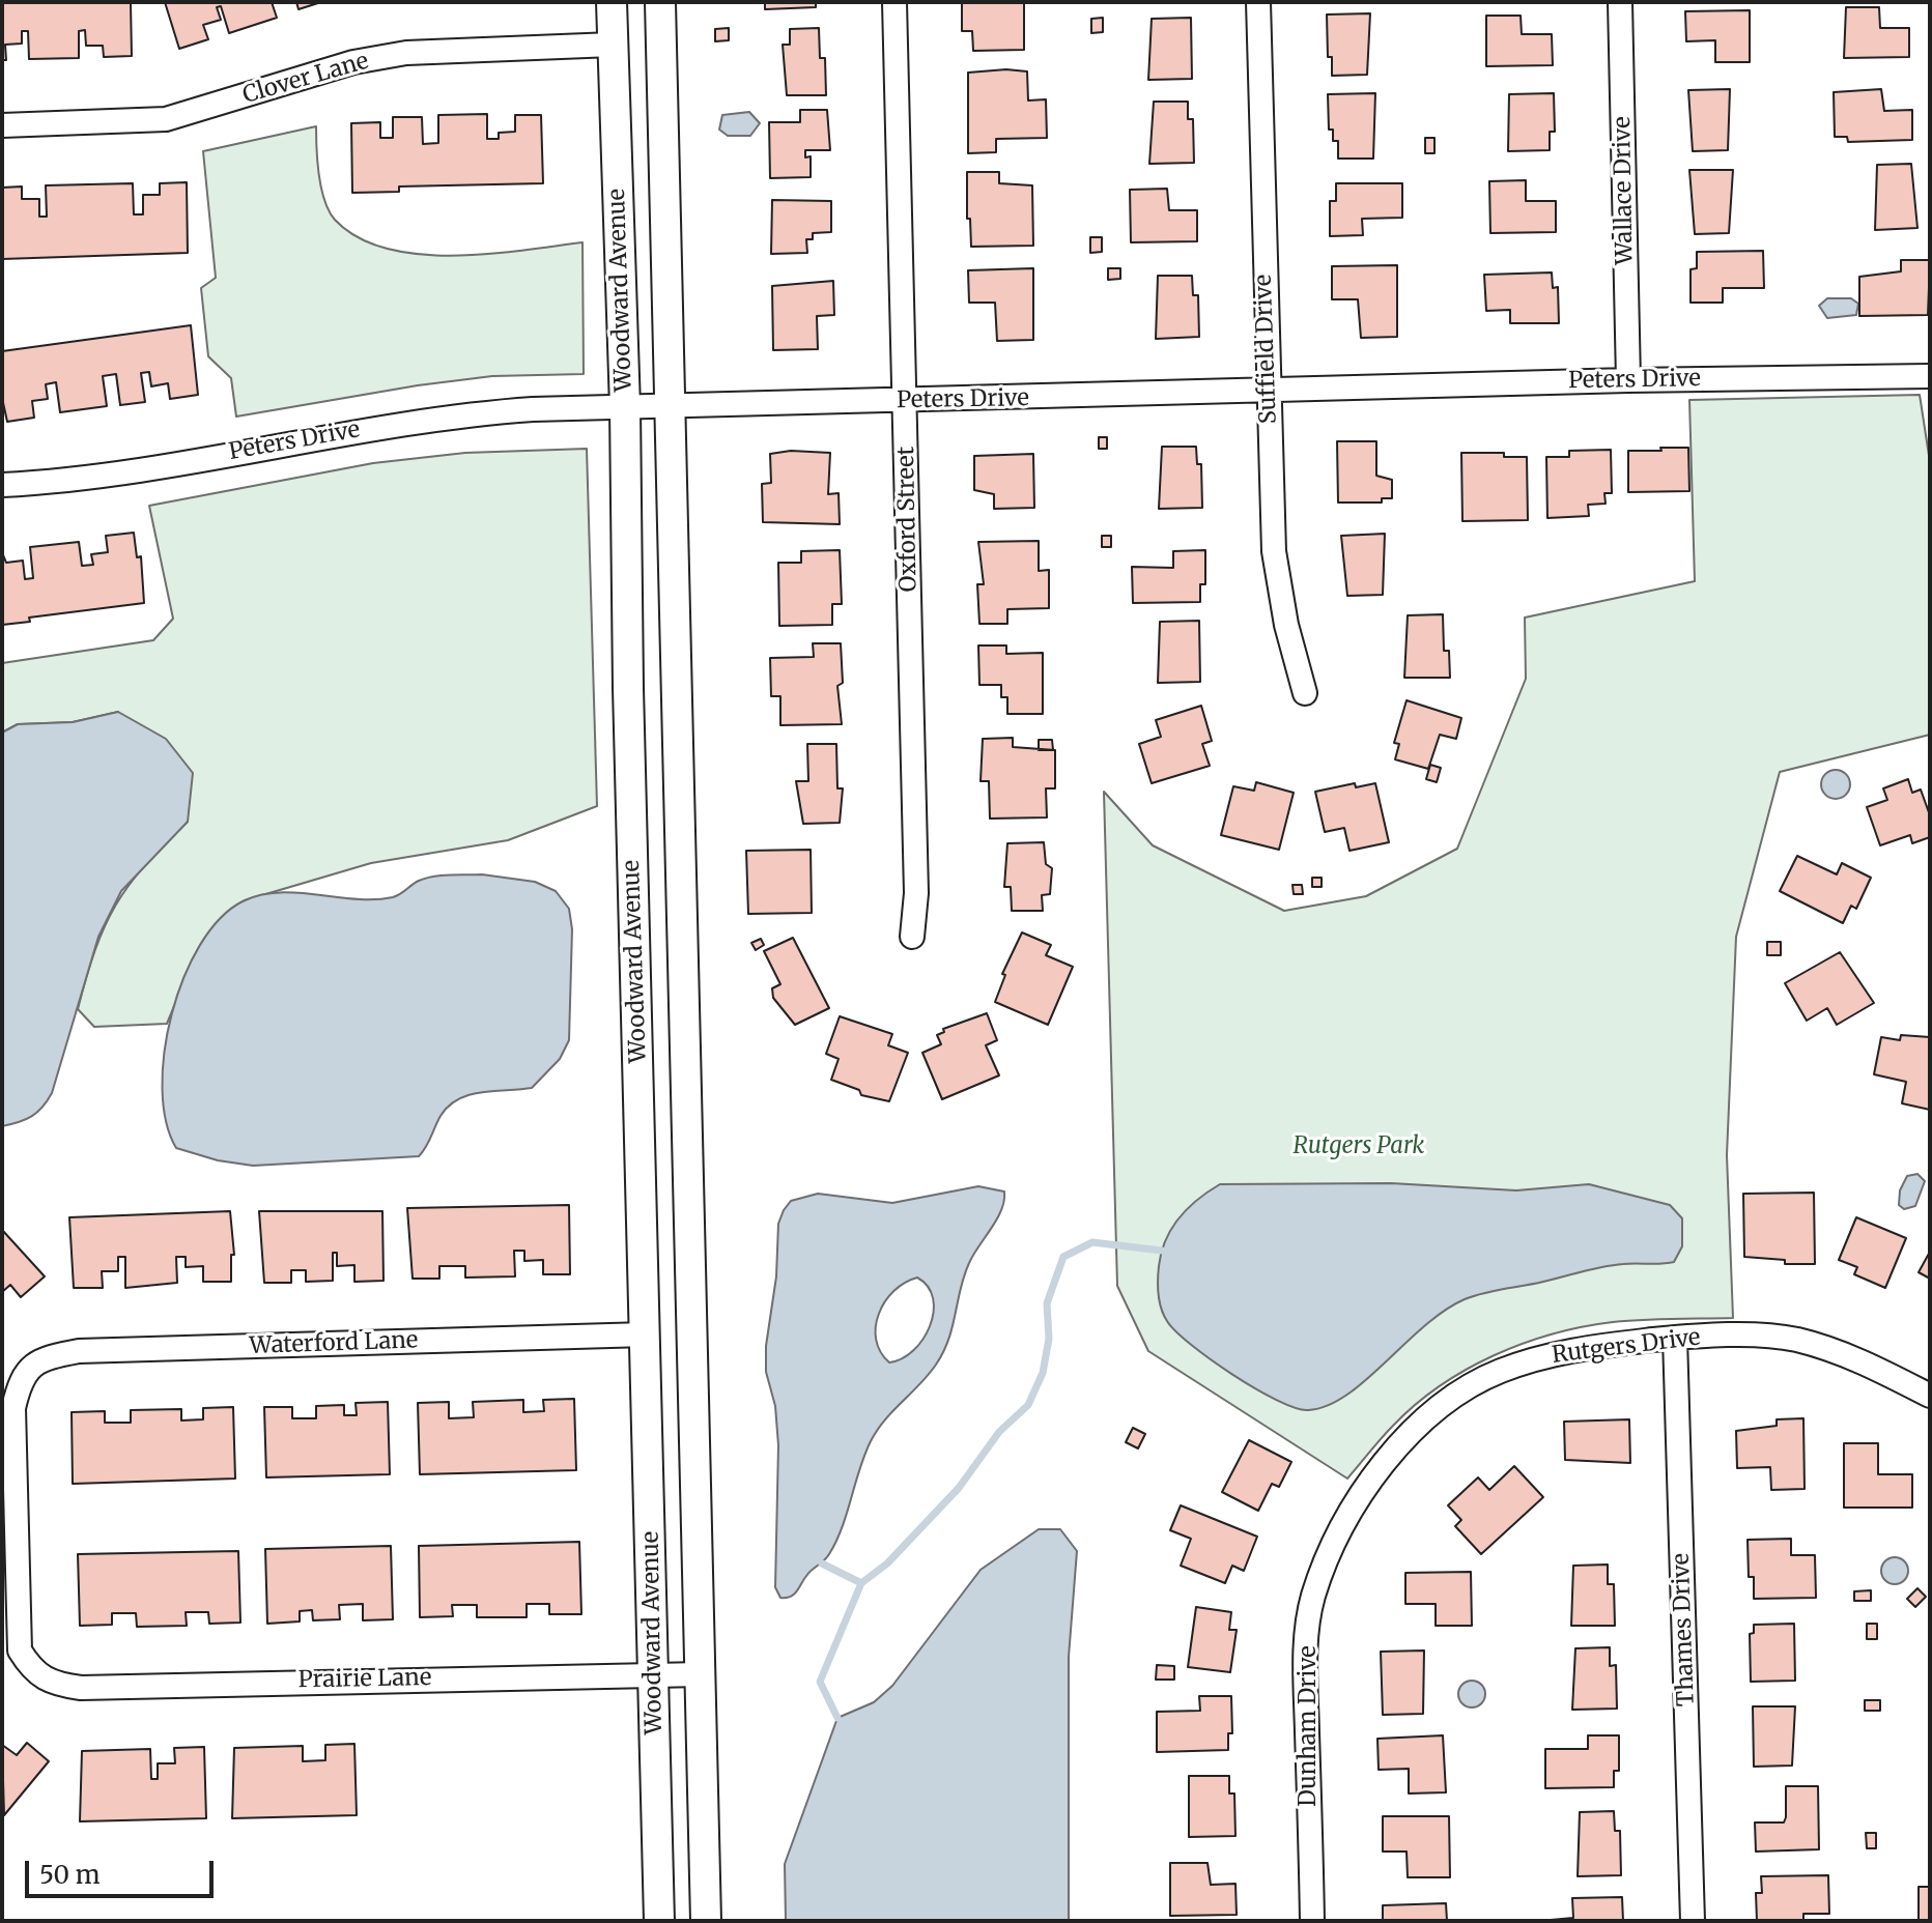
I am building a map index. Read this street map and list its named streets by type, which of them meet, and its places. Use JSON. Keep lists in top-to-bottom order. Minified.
{"streets":{"street":["Clover Lane","Wallace Drive","Woodward Avenue","Suffield Drive","Peters Drive","Oxford Street","Waterford Lane","Rutgers Drive","Thames Drive","Prairie Lane","Dunham Drive"]},"crossings":[["Clover Lane","Woodward Avenue"],["Wallace Drive","Peters Drive"],["Woodward Avenue","Peters Drive"],["Woodward Avenue","Waterford Lane"],["Woodward Avenue","Prairie Lane"],["Suffield Drive","Peters Drive"],["Peters Drive","Oxford Street"],["Waterford Lane","Prairie Lane"],["Rutgers Drive","Thames Drive"],["Rutgers Drive","Dunham Drive"]],"parks":["Rutgers Park"],"scale_bar":"50 m"}
